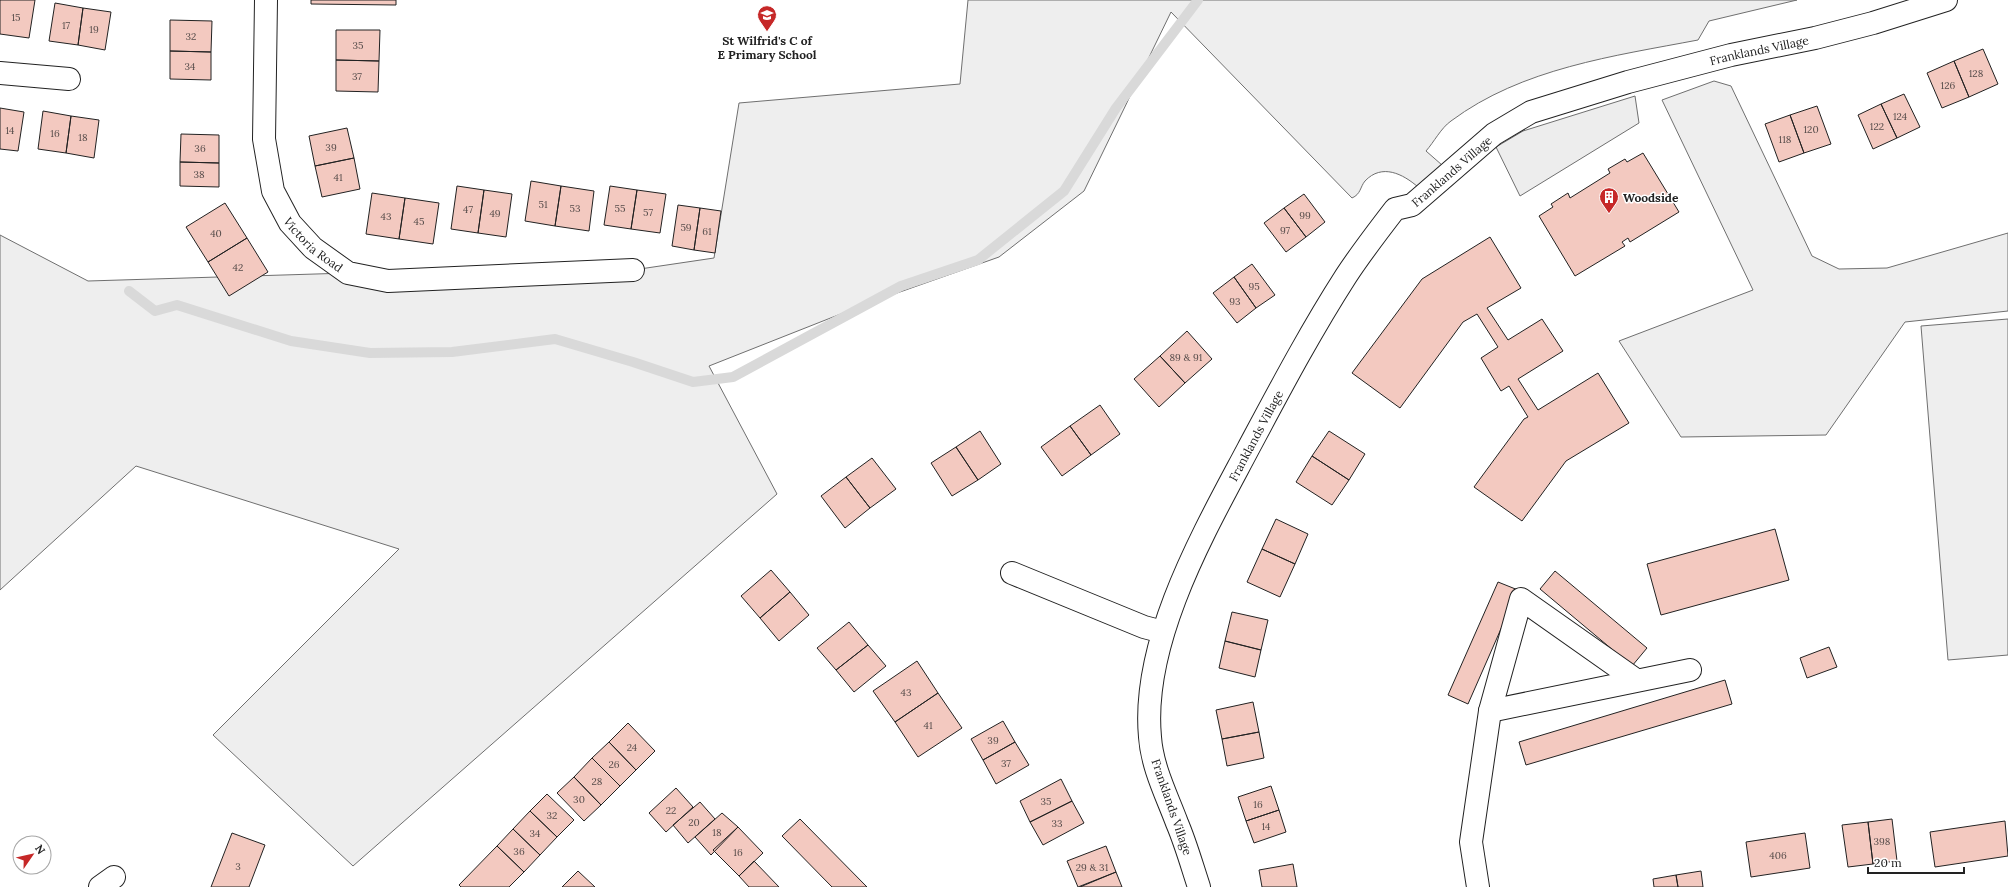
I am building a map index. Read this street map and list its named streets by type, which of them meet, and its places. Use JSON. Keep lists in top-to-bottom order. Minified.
{"streets":{"street":["Franklands Village","Victoria Road"]},"places":{"school or university":["St Wilfrid's C of E Primary School"],"building":["Woodside"]},"house_numbers":["15","17","19","32","35","34","128","37","126","124","122","120","14","16","18","118","39","36","38","41","51","53","55","47","57","49","99","43","45","59","97","61","40","42","95","93","89 & 91","43","41","39","24","37","26","28","30","35","16","22","32","20","33","14","18","34","398","36","16","406","3","29 & 31"],"scale_bar":"20 m","north":"top right"}
